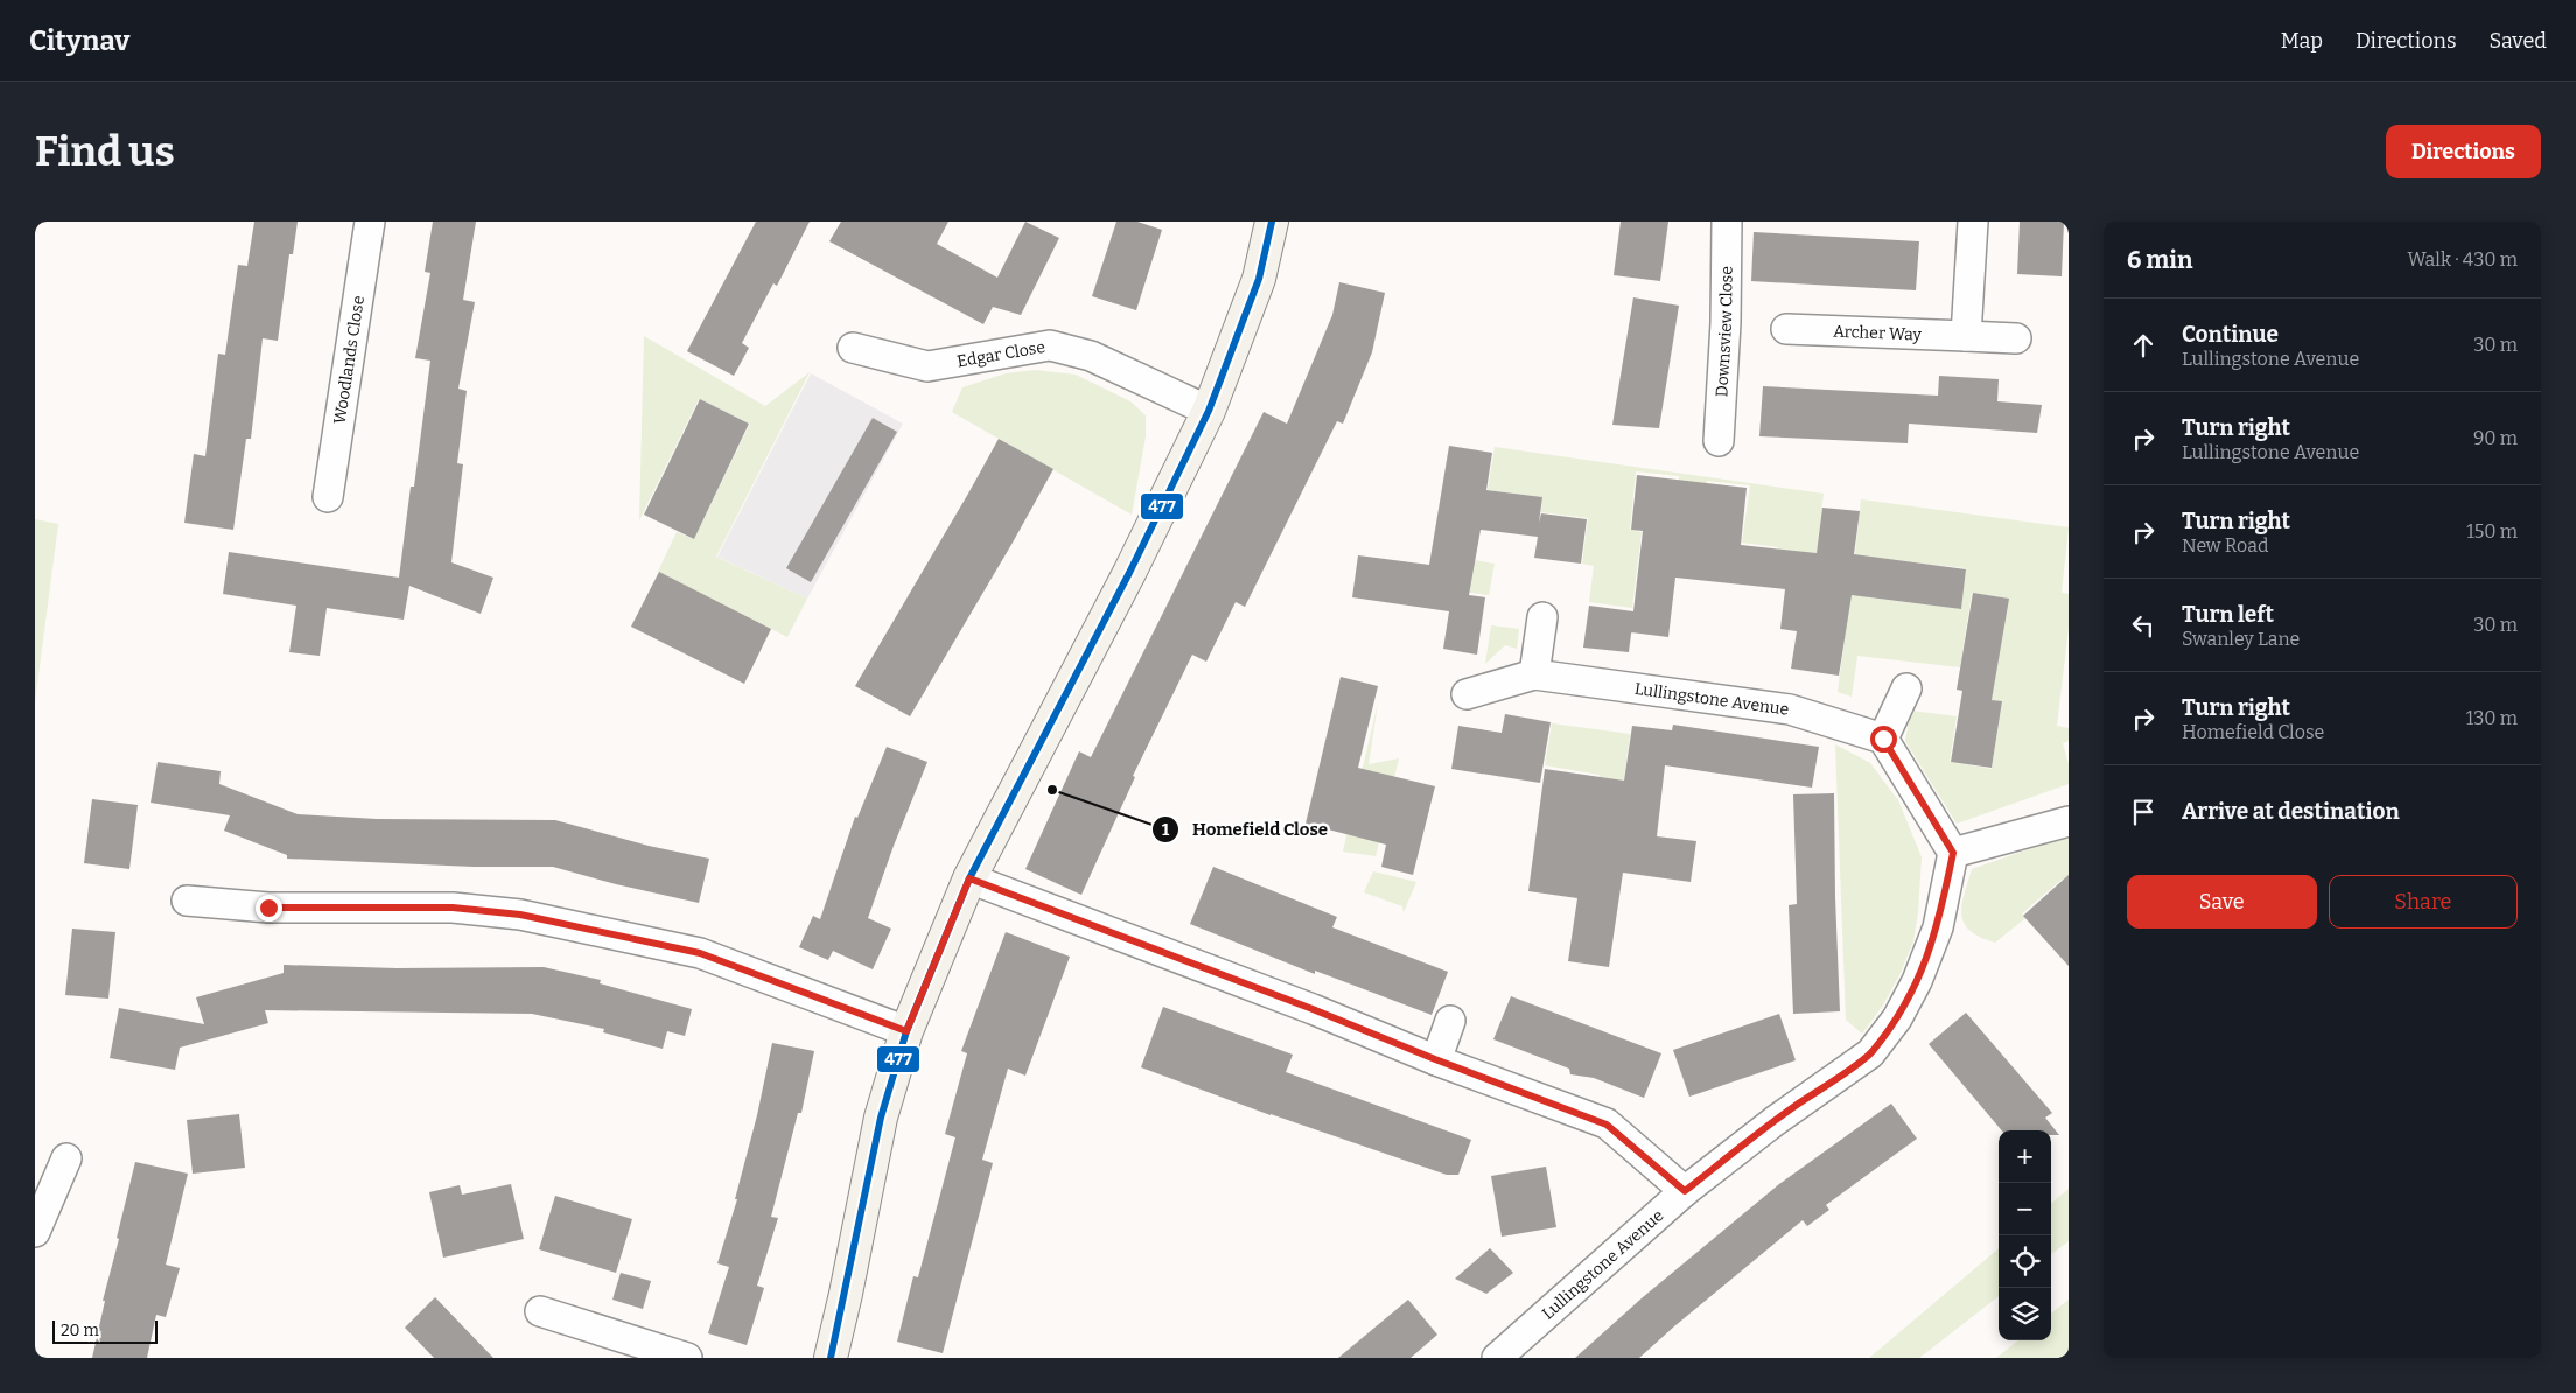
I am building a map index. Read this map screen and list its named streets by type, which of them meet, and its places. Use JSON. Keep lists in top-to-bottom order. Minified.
{"streets":{"street":["Downsview Close","Archer Way","Edgar Close","Woodlands Close","Lullingstone Avenue"]},"places":["Homefield Close"],"lines":["transit line 477"],"scale_bar":"20 m","page":{"header":"Citynav","nav":["Map","Directions","Saved"],"buttons":["Directions",["Save","Share"]],"title":"Find us","heading":["6 min","Walk · 430 m"],"list":[["Continue","Lullingstone Avenue","30 m"],["Turn right","Lullingstone Avenue","90 m"],["Turn right","New Road","150 m"],["Turn left","Swanley Lane","30 m"],["Turn right","Homefield Close","130 m"],"Arrive at destination"],"map_buttons":["+","−"],"scale":"20 m"}}
